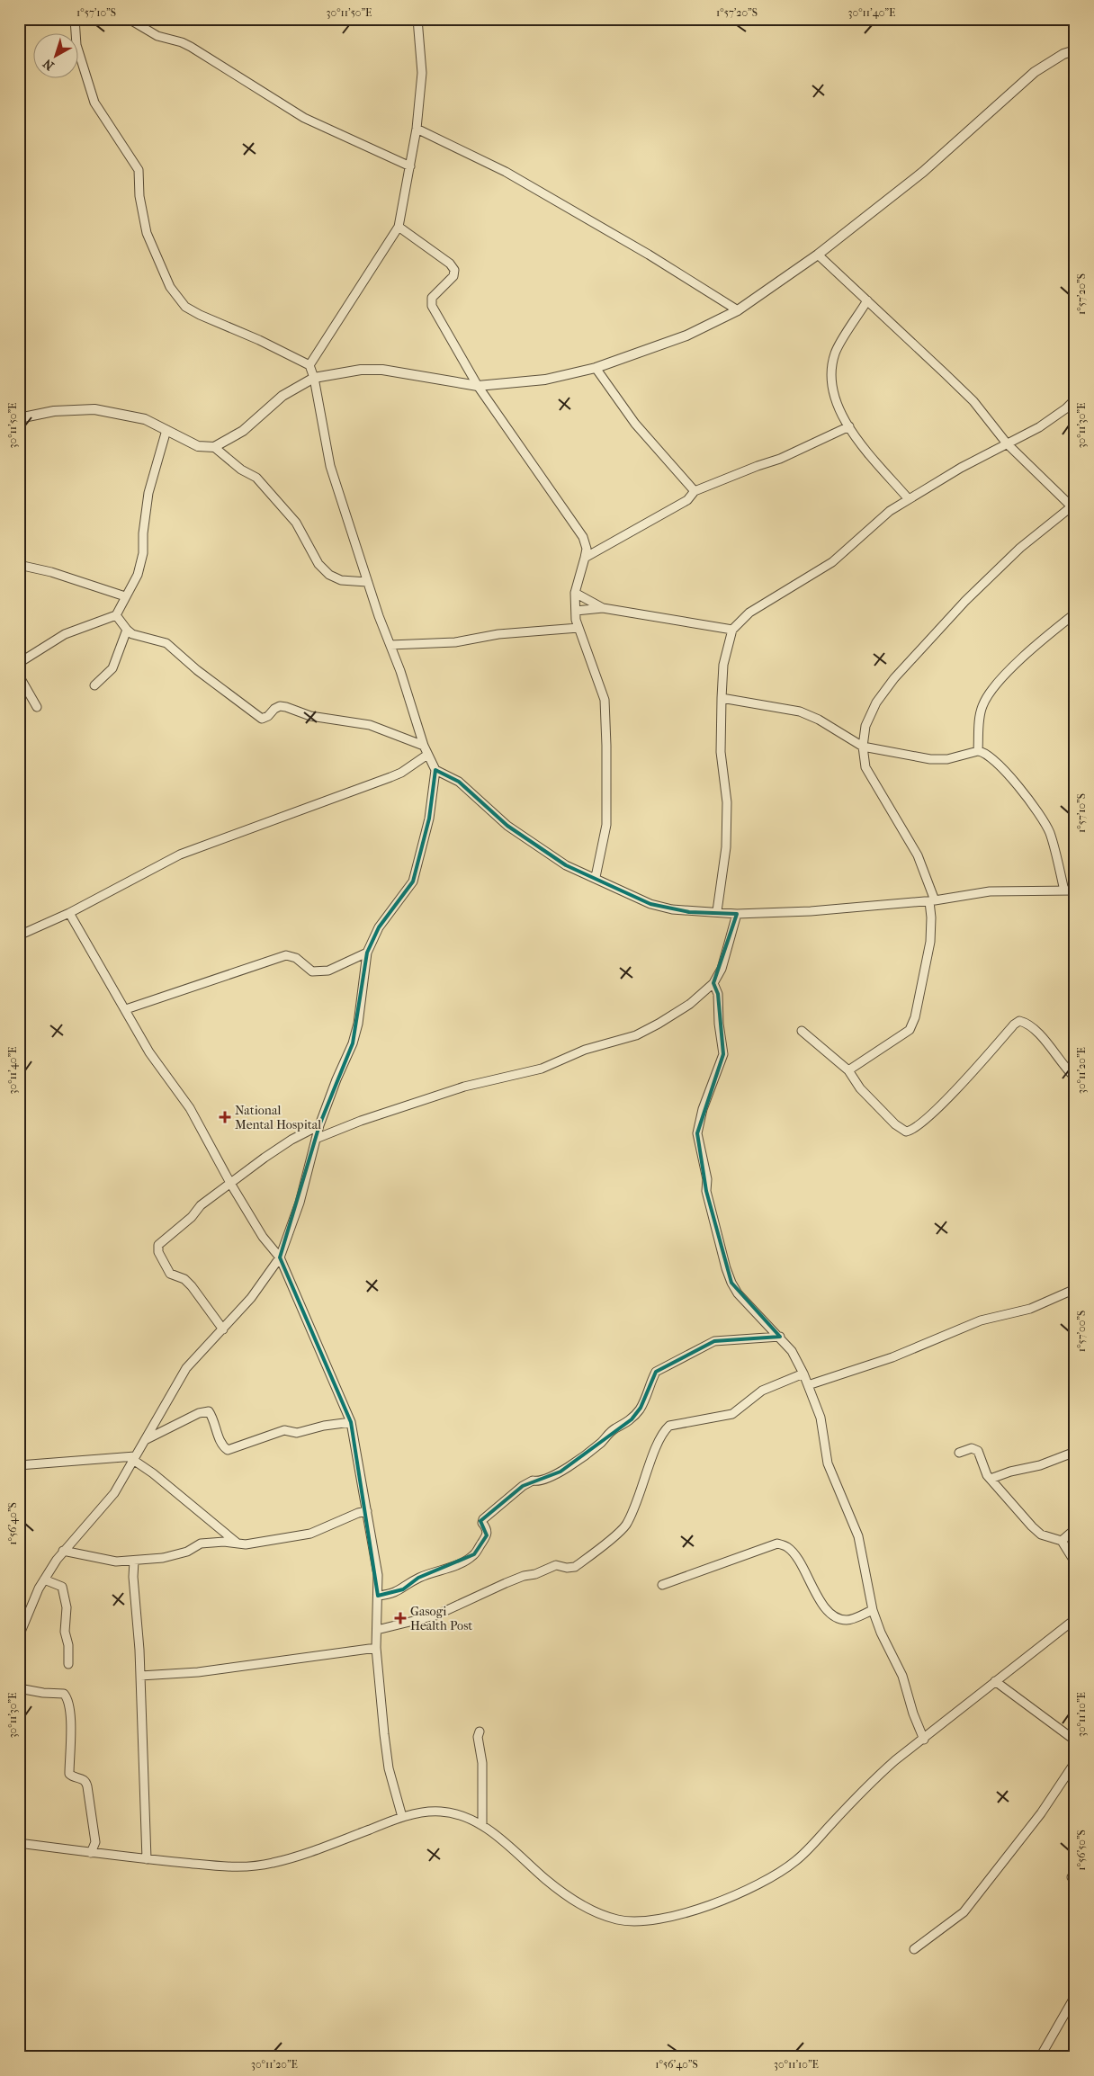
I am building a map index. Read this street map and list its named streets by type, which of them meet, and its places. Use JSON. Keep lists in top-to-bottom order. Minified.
{"places":{"health":["National Mental Hospital","Gasogi Health Post"]},"north":"bottom left","coordinates":["1°57'10\"S","30°11'50\"E","1°57'20\"S","30°11'40\"E","30°11'30\"E","30°11'20\"E","1°57'00\"S","1°56'40\"S","30°11'10\"E","1°56'50\"S"]}
